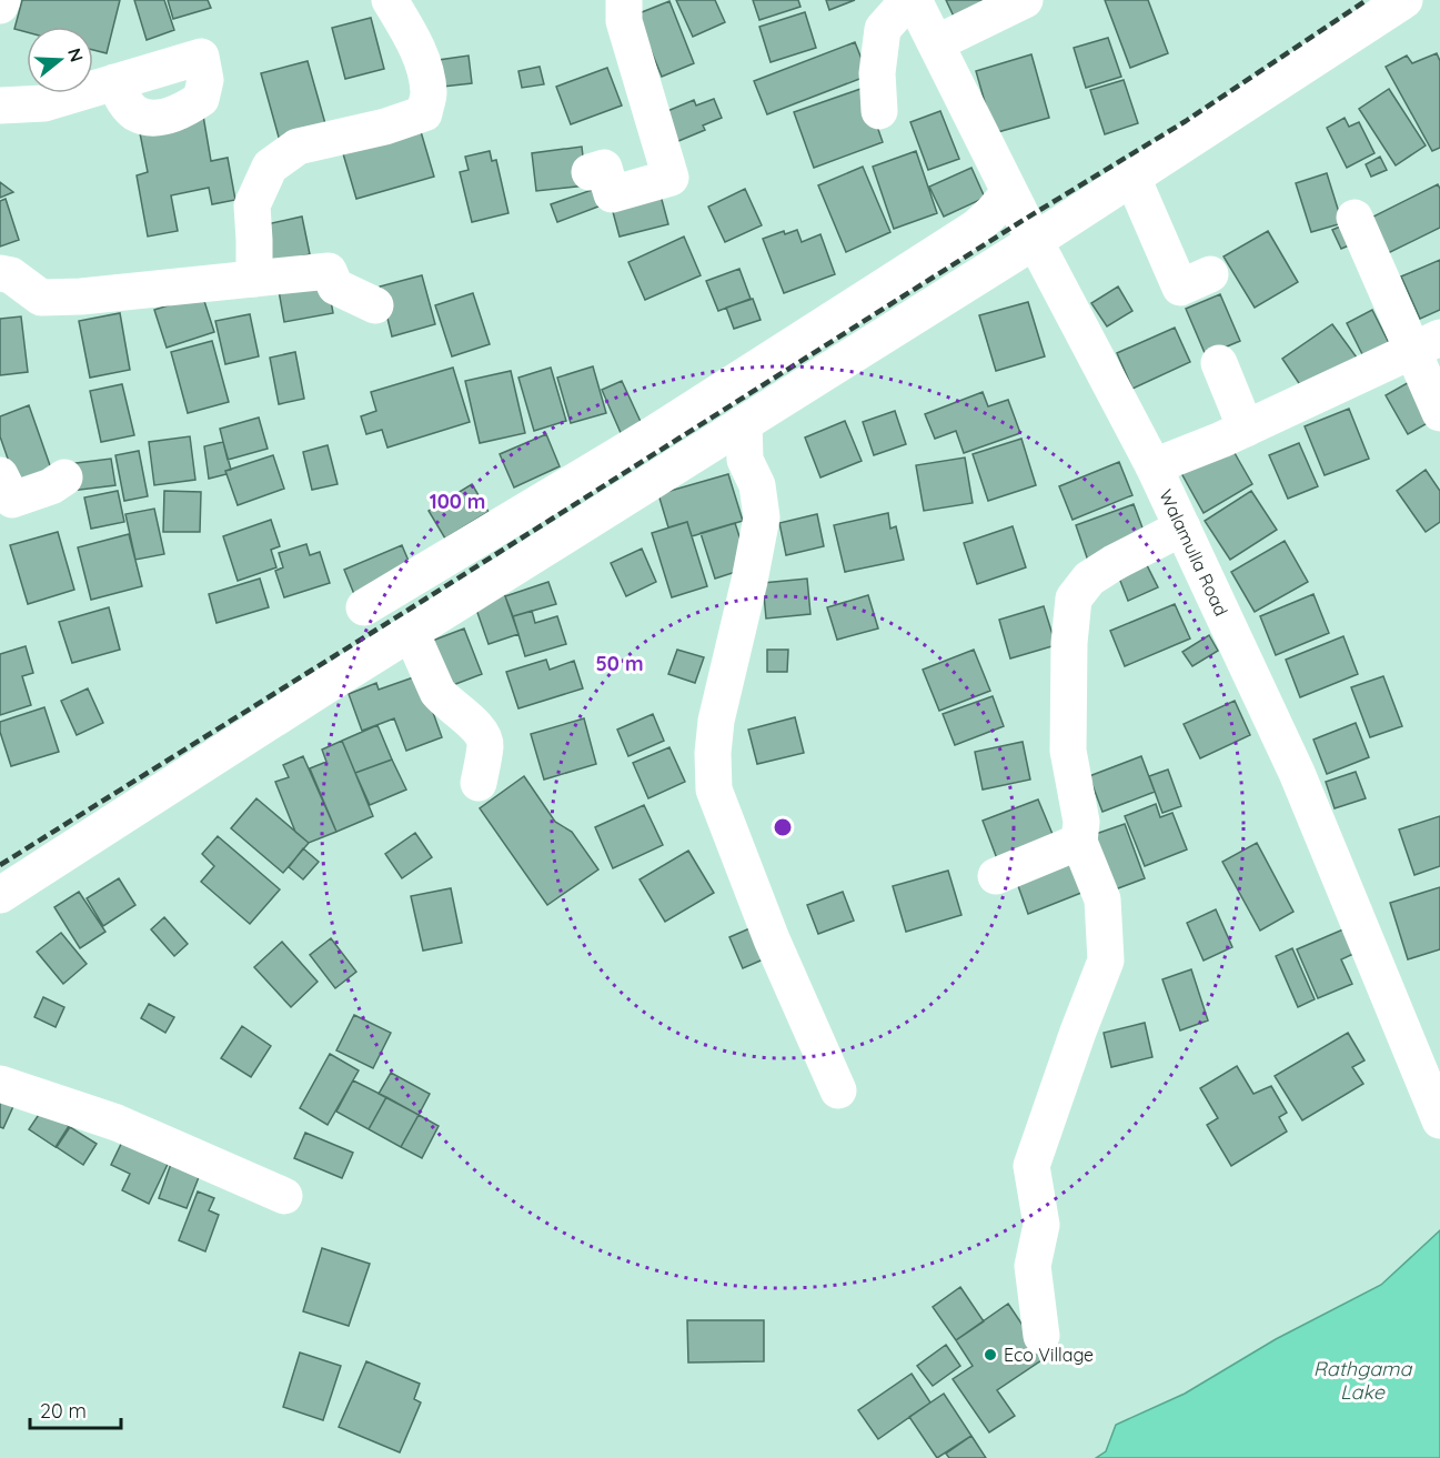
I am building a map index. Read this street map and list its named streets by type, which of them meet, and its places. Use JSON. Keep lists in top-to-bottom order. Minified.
{"streets":{"street":["Walamulla Road"]},"water":["Rathgama Lake"],"places":["Eco Village"],"scale_bar":"20 m","north":"right","rings":["100 m","50 m"]}
